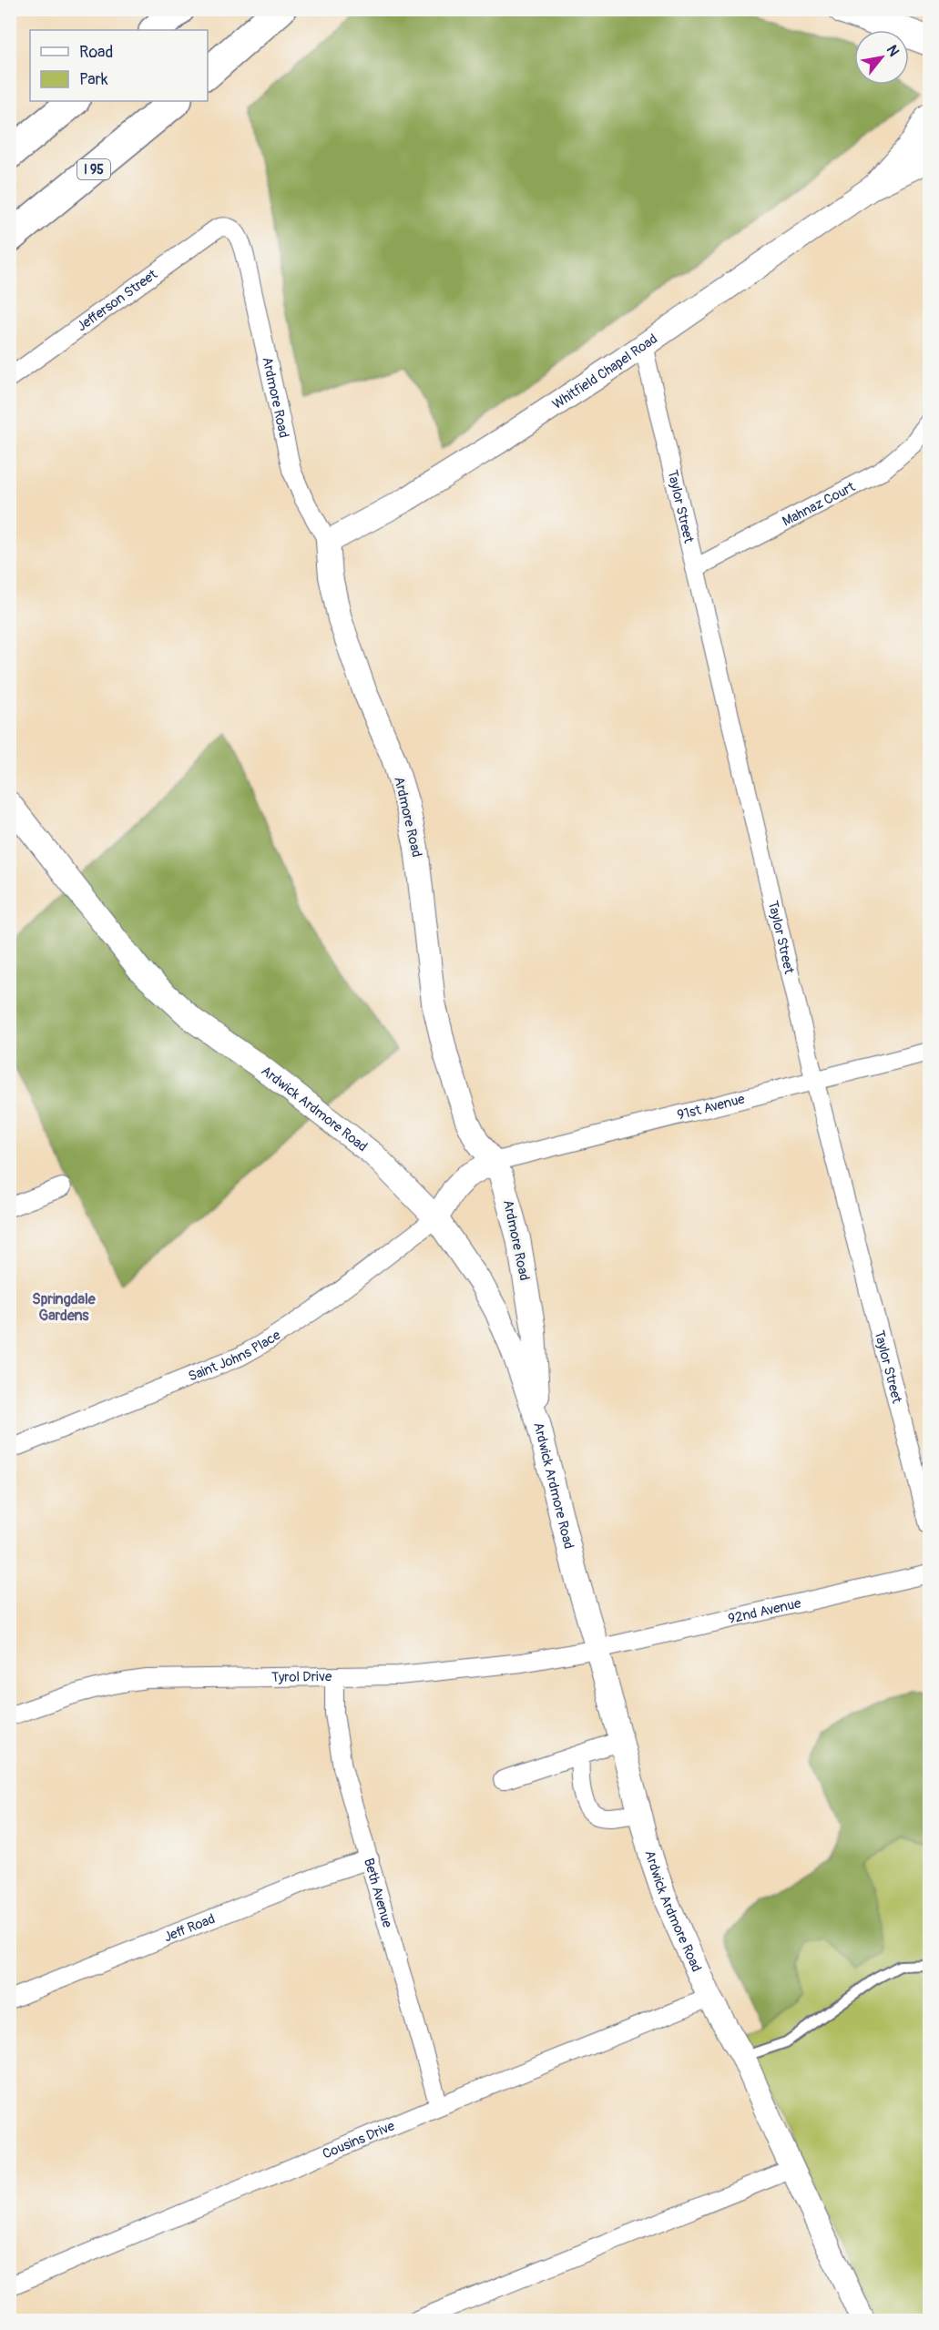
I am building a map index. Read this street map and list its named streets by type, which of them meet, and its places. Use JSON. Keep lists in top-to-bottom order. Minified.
{"streets":{"highway":["I 95"],"street":["Jefferson Street","Whitfield Chapel Road","Ardmore Road","Mahnaz Court","Taylor Street","91st Avenue","Ardwick Ardmore Road","Saint Johns Place","92nd Avenue","Tyrol Drive","Beth Avenue","Jeff Road","Cousins Drive"]},"crossings":[["Jefferson Street","Ardmore Road"],["Whitfield Chapel Road","Ardmore Road"],["Whitfield Chapel Road","Taylor Street"],["Ardmore Road","91st Avenue"],["Ardmore Road","Ardwick Ardmore Road"],["Mahnaz Court","Taylor Street"],["Taylor Street","91st Avenue"],["Ardwick Ardmore Road","Saint Johns Place"],["Ardwick Ardmore Road","92nd Avenue"],["Ardwick Ardmore Road","Tyrol Drive"],["Ardwick Ardmore Road","Cousins Drive"],["92nd Avenue","Tyrol Drive"],["Tyrol Drive","Beth Avenue"],["Beth Avenue","Jeff Road"],["Beth Avenue","Cousins Drive"]],"districts":["Springdale Gardens"],"legend":["Road","Park"],"north":"top right"}
